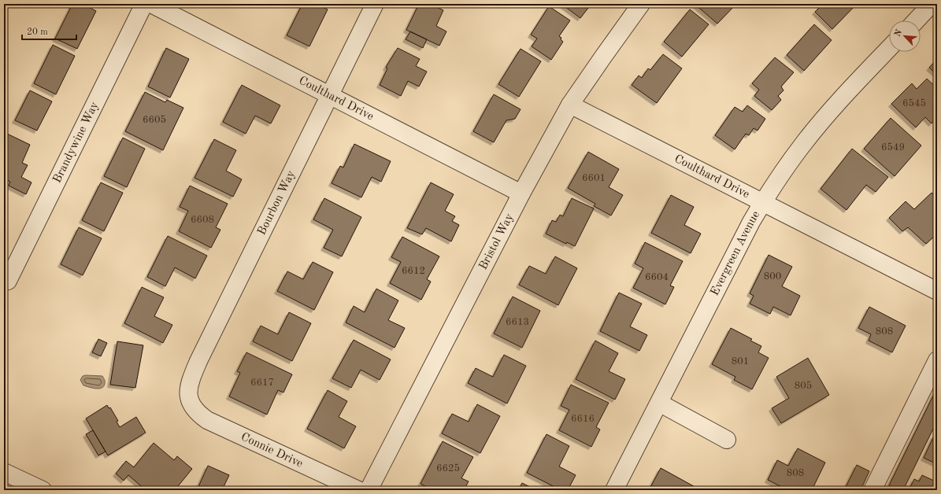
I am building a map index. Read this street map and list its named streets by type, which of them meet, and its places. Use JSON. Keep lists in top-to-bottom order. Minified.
{"streets":{"street":["Coulthard Drive","Brandywine Way","Bourbon Way","Bristol Way","Evergreen Avenue","Connie Drive"]},"crossings":[["Coulthard Drive","Bourbon Way"],["Coulthard Drive","Bristol Way"],["Coulthard Drive","Evergreen Avenue"],["Bourbon Way","Connie Drive"]],"house_numbers":["6545","6605","6549","6601","6608","6612","800","6604","6613","808","801","6617","805","6616","6625","808"],"scale_bar":"20 m","north":"top left"}
